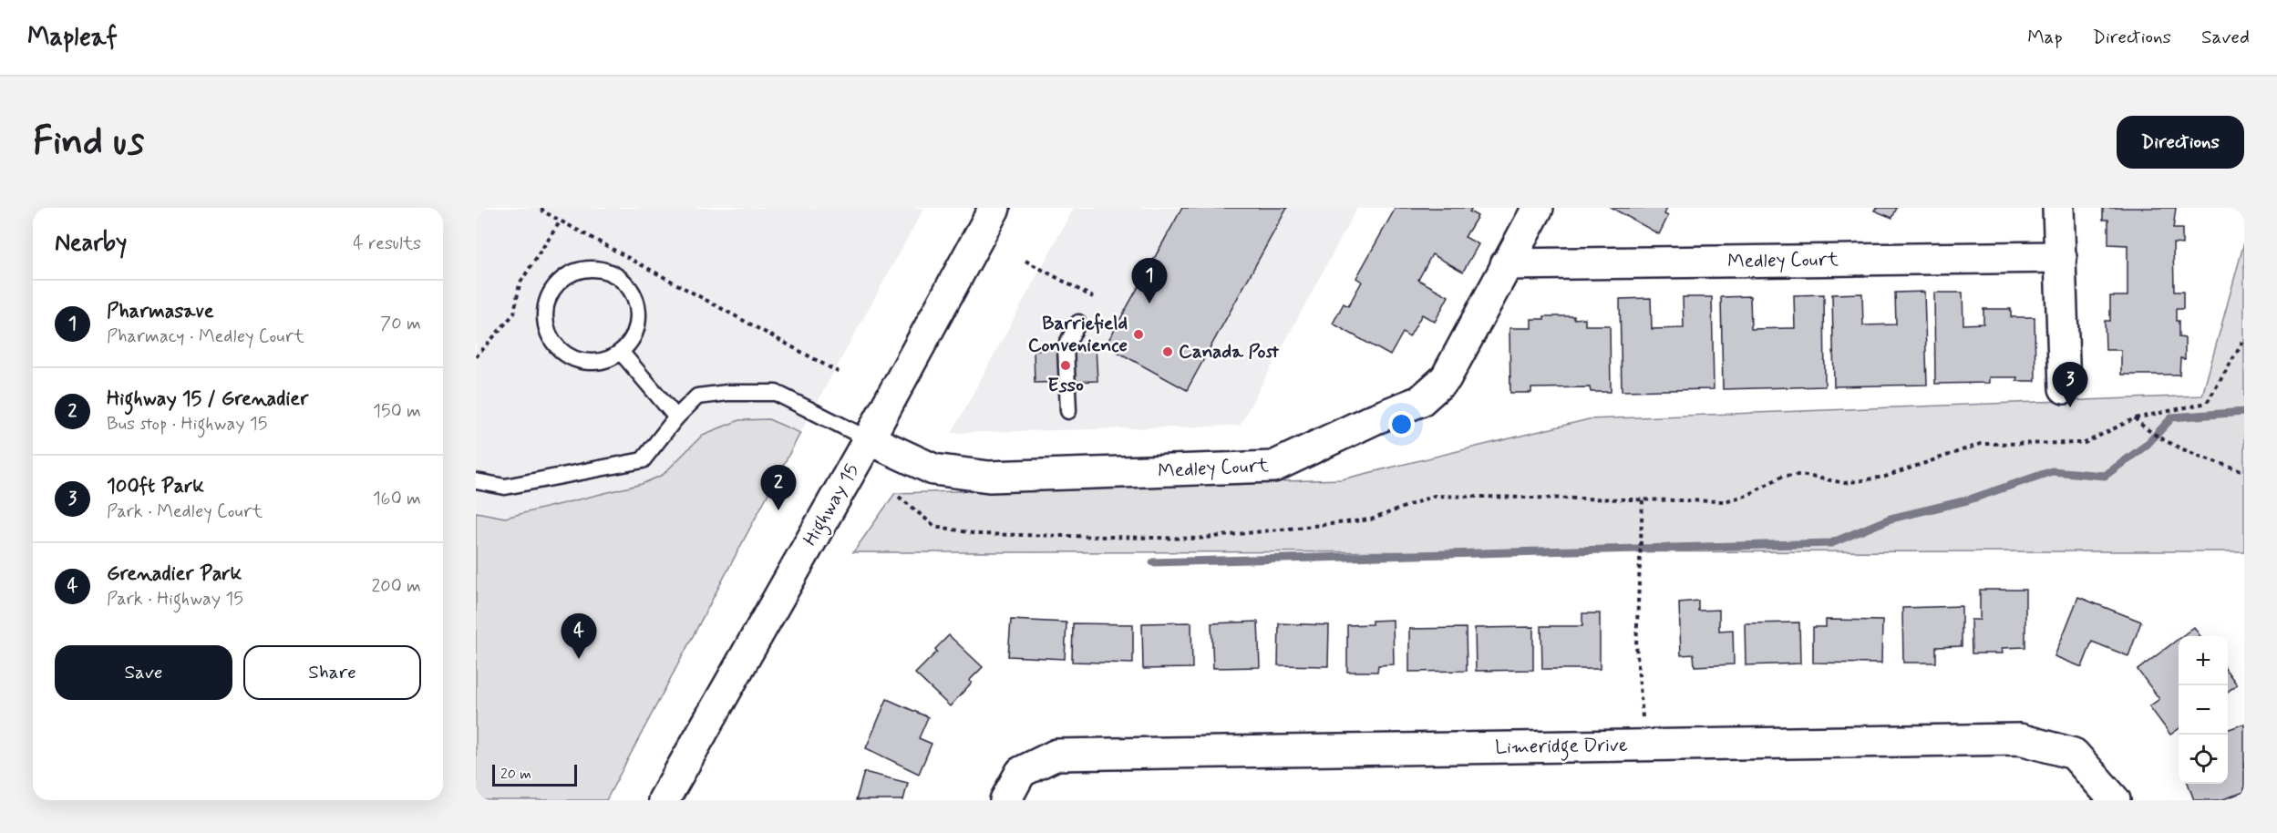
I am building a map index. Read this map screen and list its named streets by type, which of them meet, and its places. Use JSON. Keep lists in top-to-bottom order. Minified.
{"streets":{"street":["Medley Court","Highway 15","Limeridge Drive"]},"crossings":[["Medley Court","Highway 15"]],"places":["Barriefield Convenience","Canada Post","Esso"],"scale_bar":"20 m","page":{"header":"Mapleaf","nav":["Map","Directions","Saved"],"buttons":["Directions",["Save","Share"]],"title":"Find us","heading":["Nearby","4 results"],"pins":["1","3","2","4"],"list":[{"mark":"1","name":"Pharmasave","note":"Pharmacy · Medley Court","value":"70 m"},{"mark":"2","name":"Highway 15 / Grenadier","note":"Bus stop · Highway 15","value":"150 m"},{"mark":"3","name":"100ft Park","note":"Park · Medley Court","value":"160 m"},{"mark":"4","name":"Grenadier Park","note":"Park · Highway 15","value":"200 m"}],"map_buttons":["+","−"],"scale":"20 m"}}
